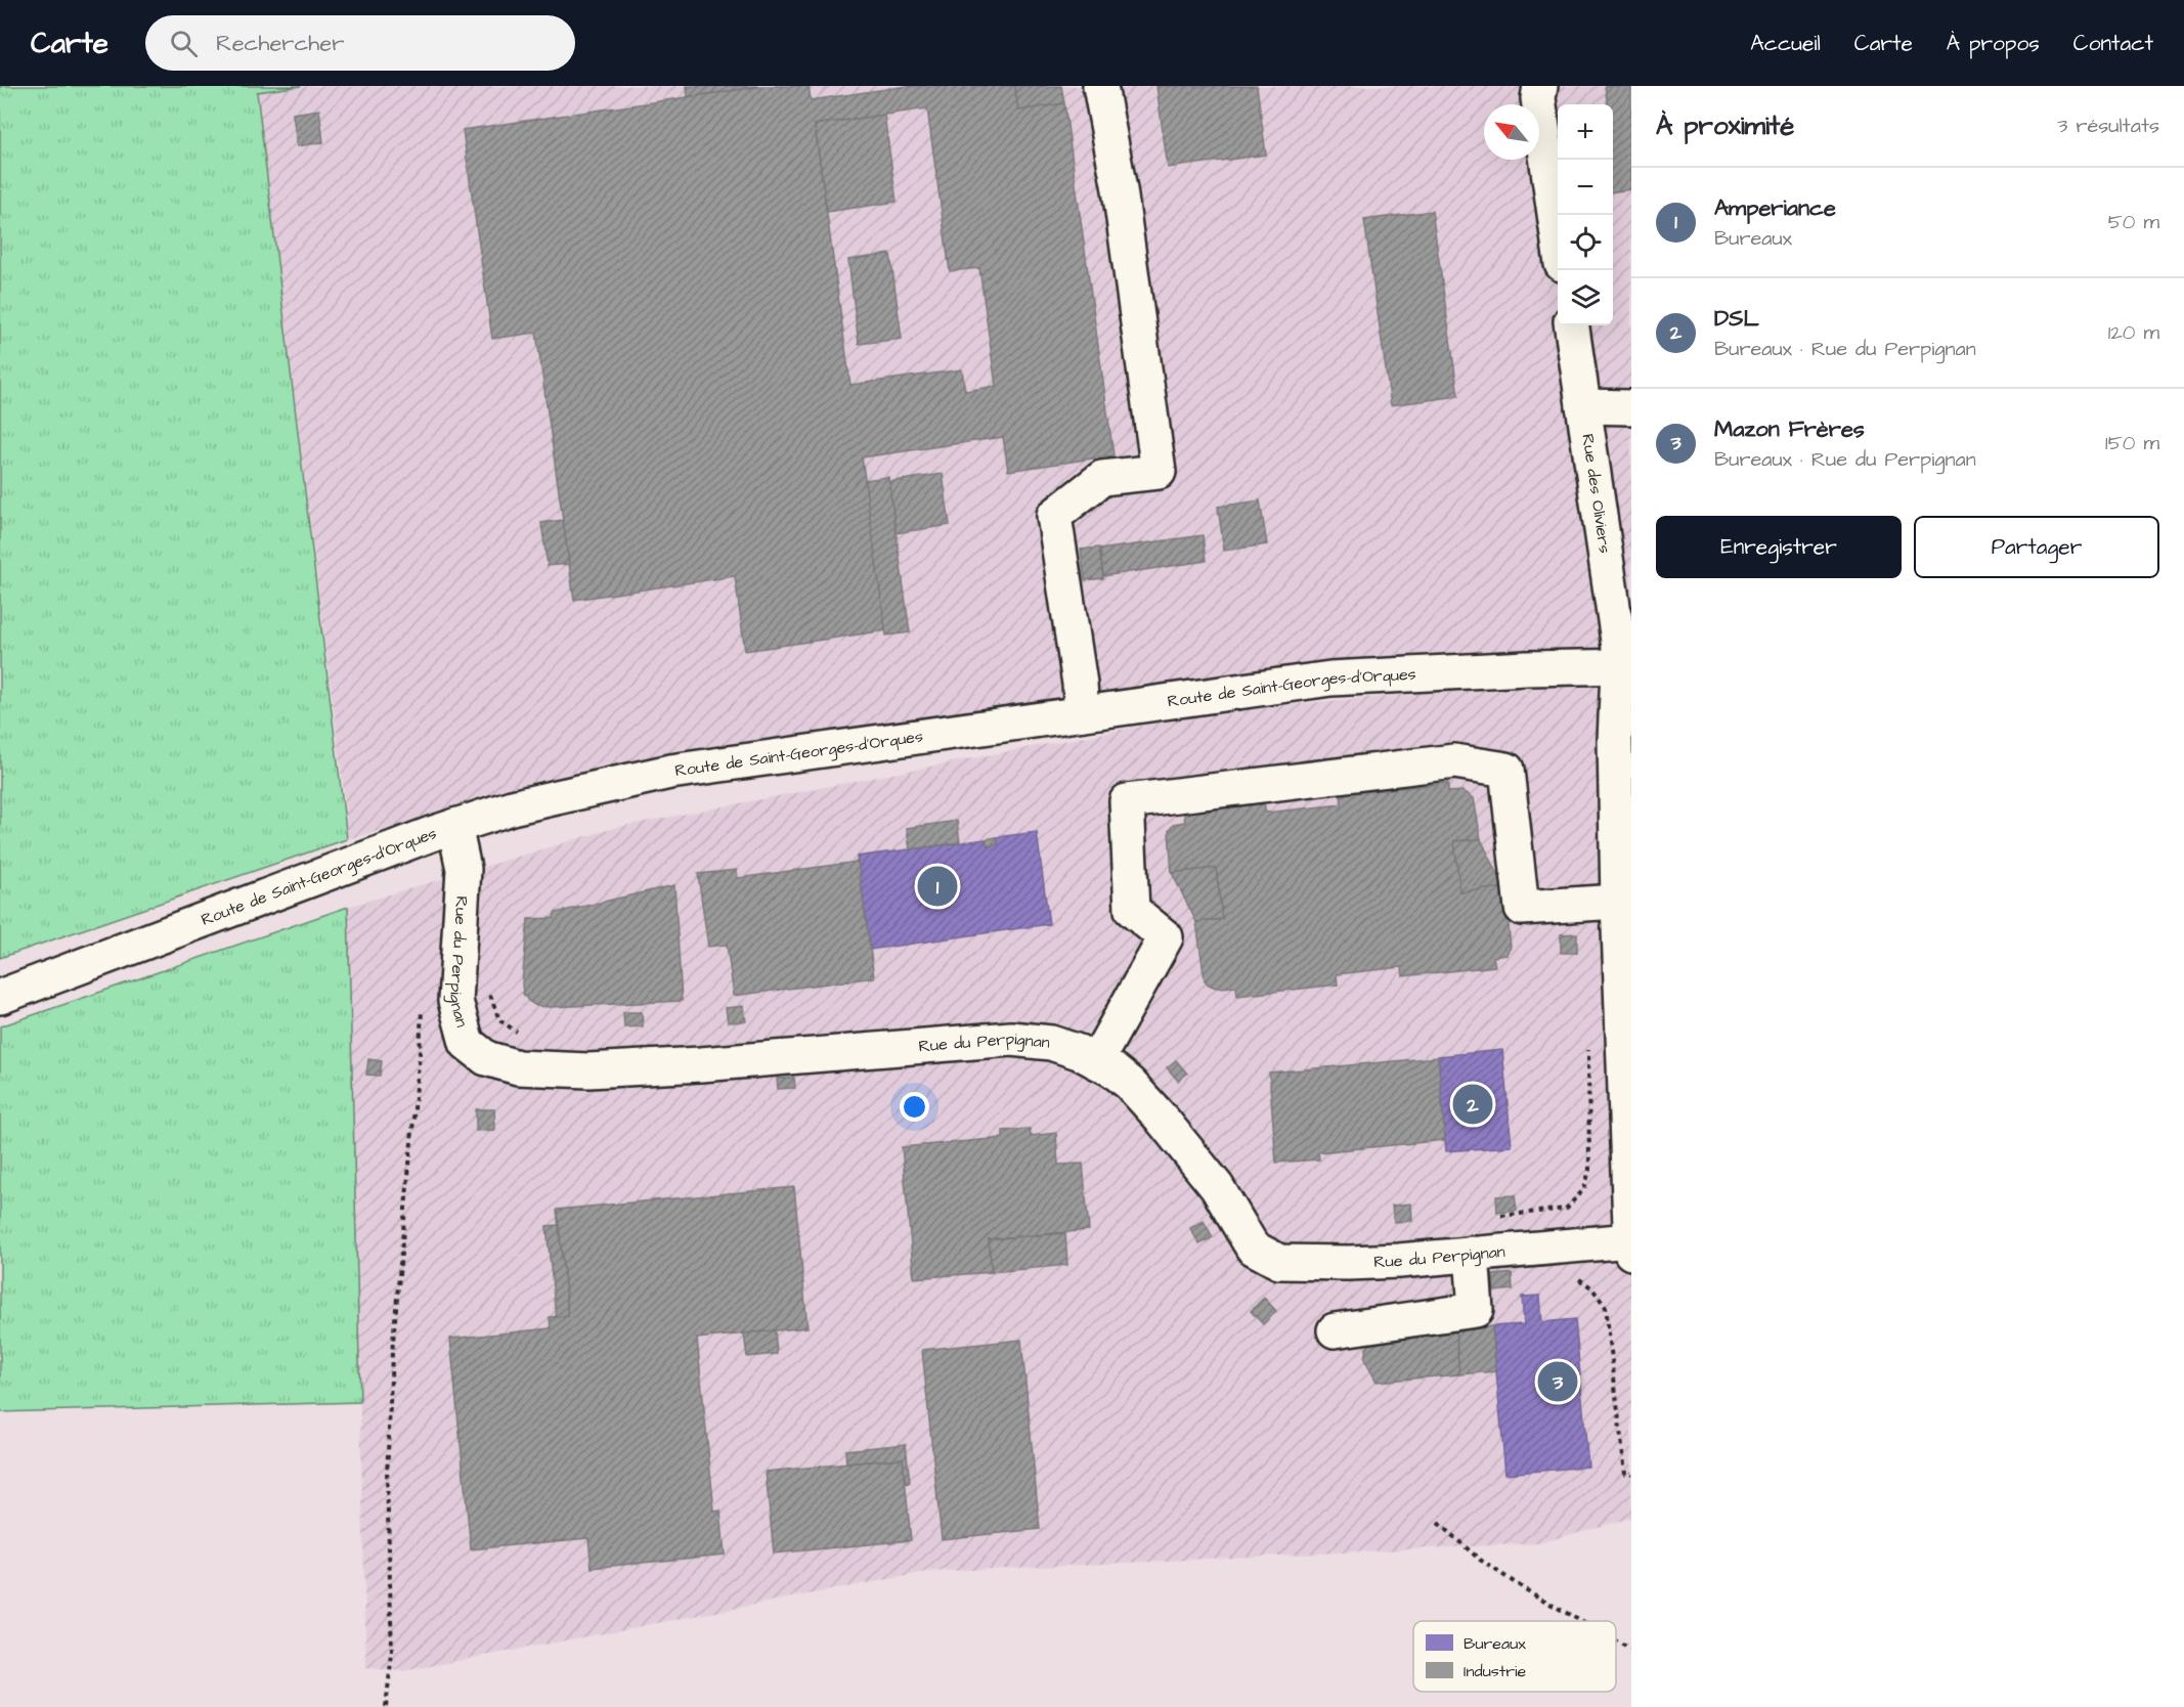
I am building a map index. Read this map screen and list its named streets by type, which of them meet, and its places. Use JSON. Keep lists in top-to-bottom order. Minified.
{"streets":{"street":["Rue des Oliviers","Route de Saint-Georges-d'Orques","Rue du Perpignan"]},"crossings":[["Rue des Oliviers","Route de Saint-Georges-d'Orques"],["Rue des Oliviers","Rue du Perpignan"],["Route de Saint-Georges-d'Orques","Rue du Perpignan"]],"legend":["Bureaux","Industrie"],"north":"top left","page":{"header":"Carte","search":"Rechercher","nav":["Accueil","Carte","À propos","Contact"],"heading":["À proximité","3 résultats"],"map_buttons":["+","−"],"list":[{"mark":"1","name":"Amperiance","note":"Bureaux","value":"50 m"},{"mark":"2","name":"DSL","note":"Bureaux · Rue du Perpignan","value":"120 m"},{"mark":"3","name":"Mazon Frères","note":"Bureaux · Rue du Perpignan","value":"150 m"}],"buttons":["Enregistrer","Partager"],"pins":["1","2","3"]}}
